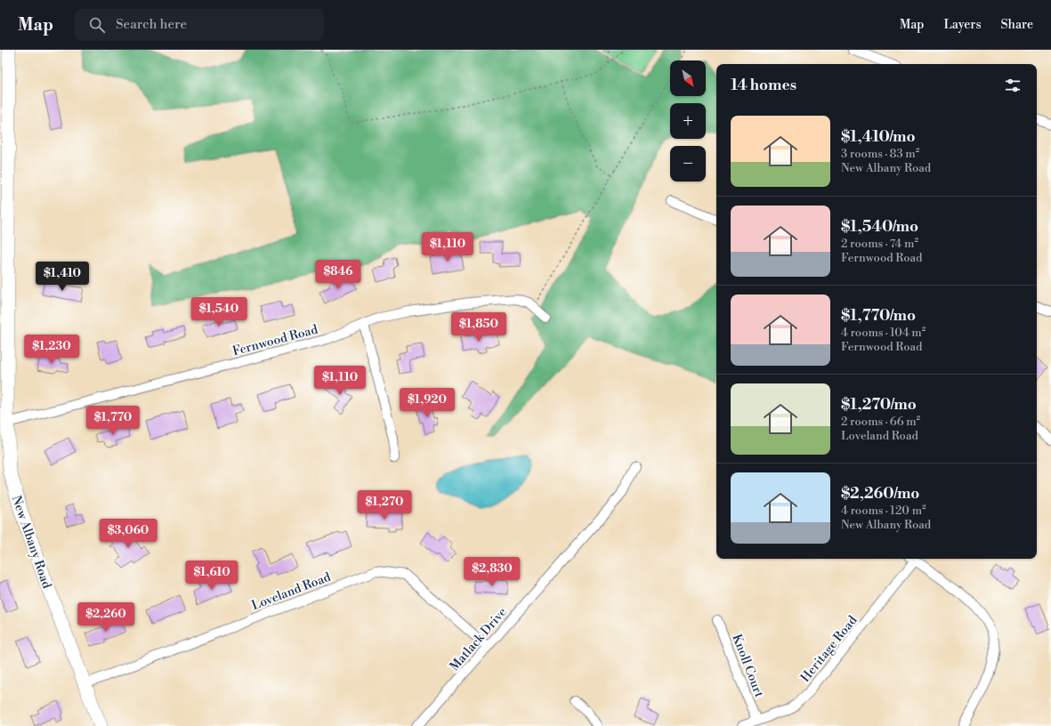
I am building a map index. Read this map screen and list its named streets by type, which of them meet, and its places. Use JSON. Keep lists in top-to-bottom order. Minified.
{"streets":{"main road":["New Albany Road"],"street":["Fernwood Road","Loveland Road","Matlack Drive","Heritage Road","Knoll Court"]},"crossings":[["Fernwood Road","New Albany Road"],["New Albany Road","Loveland Road"],["Loveland Road","Matlack Drive"],["Heritage Road","Knoll Court"]],"north":"bottom right","page":{"header":"Map","search":"Search here","nav":["Map","Layers","Share"],"map_buttons":["+","−"],"heading":"14 homes","list":[{"name":"$1,410/mo","note":"3 rooms · 83 m² · New Albany Road"},{"name":"$1,540/mo","note":"2 rooms · 74 m² · Fernwood Road"},{"name":"$1,770/mo","note":"4 rooms · 104 m² · Fernwood Road"},{"name":"$1,270/mo","note":"2 rooms · 66 m² · Loveland Road"},{"name":"$2,260/mo","note":"4 rooms · 120 m² · New Albany Road"}],"price":["$1,110","$846","$1,410","$1,540","$1,850","$1,230","$1,110","$1,920","$1,770","$1,270","$3,060","$2,830","$1,610","$2,260"]}}
